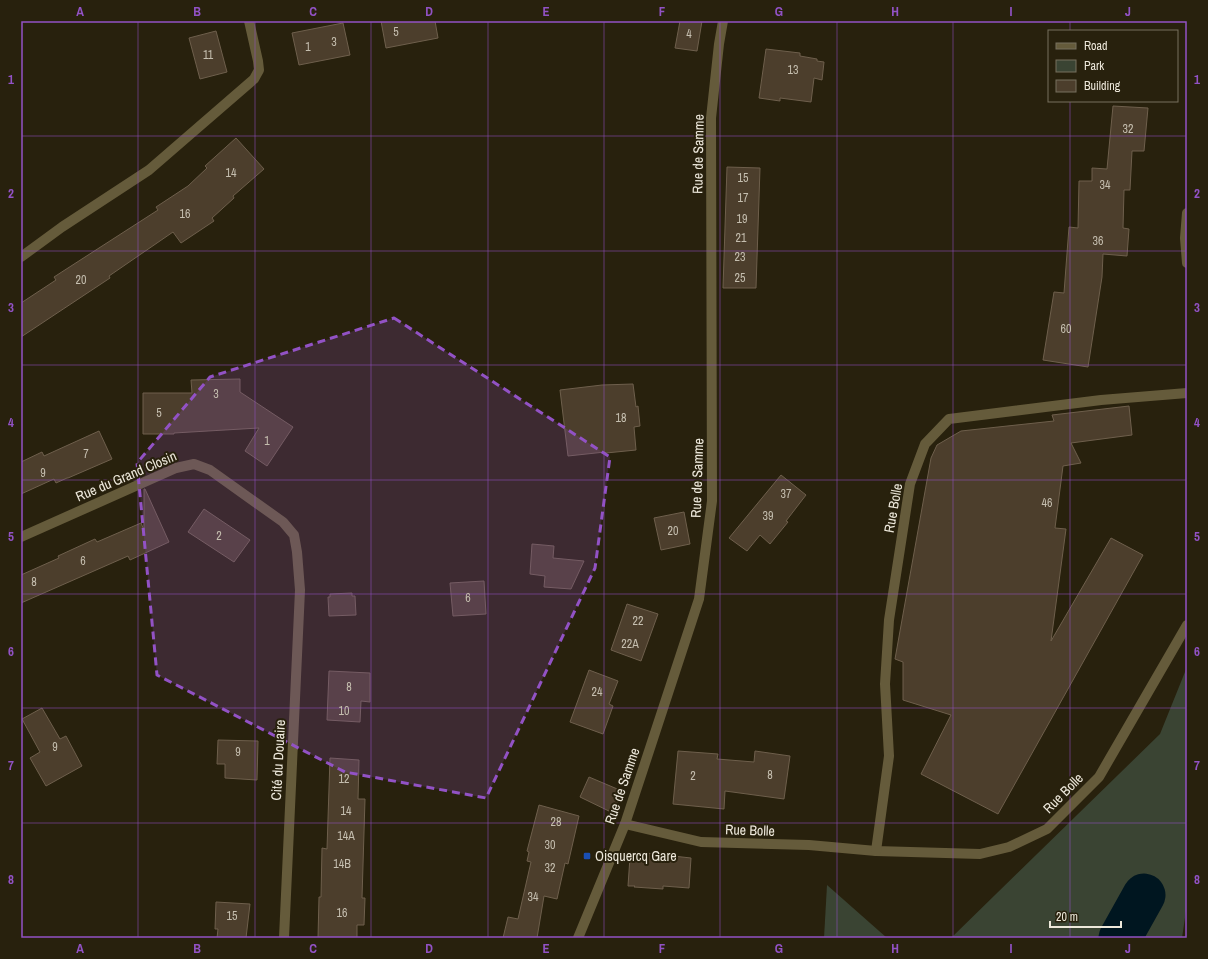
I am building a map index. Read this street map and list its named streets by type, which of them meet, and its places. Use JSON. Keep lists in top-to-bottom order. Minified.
{"streets":{"street":["Rue de Samme","Rue du Grand Closin","Rue Bolle","Cité du Douaire"]},"crossings":[["Rue de Samme","Rue Bolle"],["Rue du Grand Closin","Cité du Douaire"]],"places":{"transit":["Oisquercq Gare"]},"house_numbers":["5","4","3","1","11","13","32","14","15","34","17","16","19","21","36","23","25","20","60","3","5","18","1","7","9","37","46","39","20","2","6","8","6","22","22A","8","24","10","9","9","8","2","12","14","28","14A","30","14B","32","34","16","15"],"legend":["Road","Park","Building"],"scale_bar":"20 m","grid":{"columns":["A","B","C","D","E","F","G","H","I","J"],"rows":["1","2","3","4","5","6","7","8"]}}
